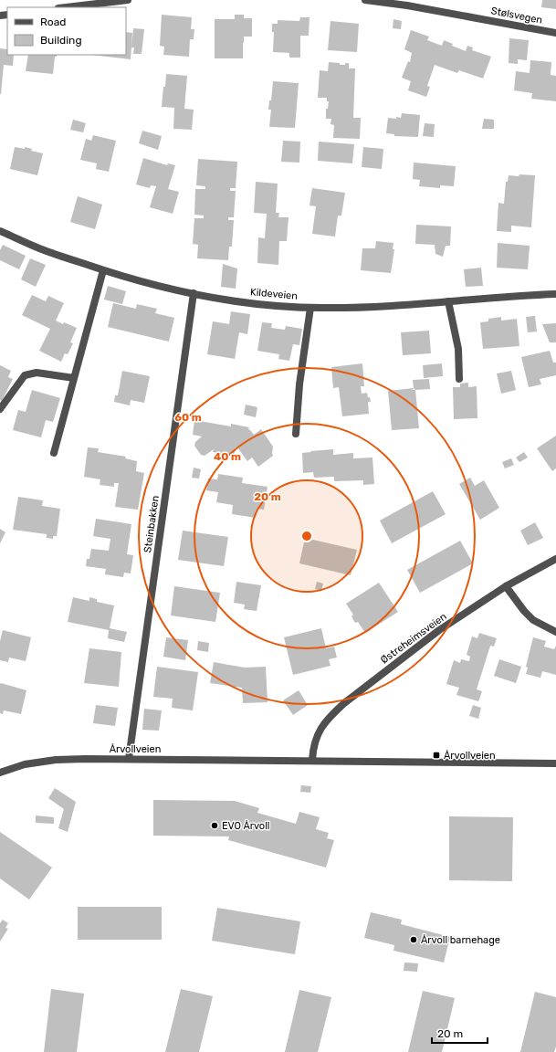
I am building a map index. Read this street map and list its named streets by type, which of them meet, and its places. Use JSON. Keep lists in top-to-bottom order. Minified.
{"streets":{"street":["Stølsvegen","Kildeveien","Steinbakken","Østreheimsveien","Årvollveien"]},"crossings":[["Kildeveien","Steinbakken"],["Steinbakken","Årvollveien"],["Østreheimsveien","Årvollveien"]],"places":{"transit":["Årvollveien"],"other":["EVO Årvoll","Årvoll barnehage"]},"legend":["Road","Building"],"scale_bar":"20 m","rings":["60 m","40 m","20 m"]}
